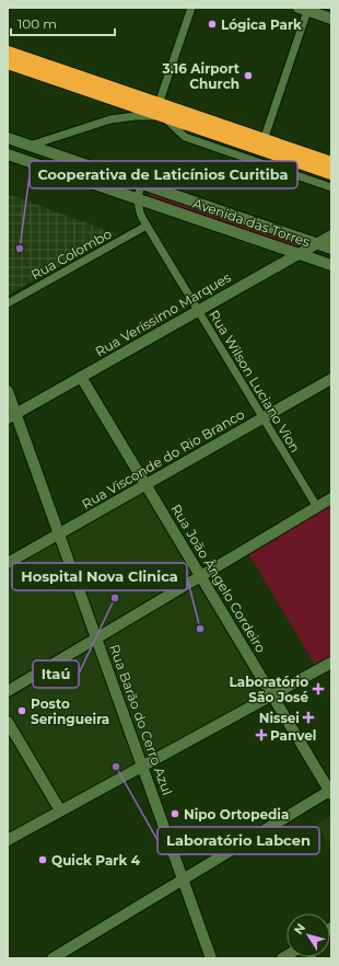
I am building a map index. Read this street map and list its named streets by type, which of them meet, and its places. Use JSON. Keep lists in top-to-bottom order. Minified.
{"streets":{"main road":["Avenida das Torres","Rua Veríssimo Marques","Rua Visconde do Rio Branco","Rua João Ângelo Cordeiro","Rua Barão do Cerro Azul"],"street":["Rua Colombo","Rua Wilson Luciano Vion"]},"crossings":[["Avenida das Torres","Rua Veríssimo Marques"],["Avenida das Torres","Rua Wilson Luciano Vion"],["Rua Colombo","Rua Wilson Luciano Vion"],["Rua Veríssimo Marques","Rua Wilson Luciano Vion"],["Rua Veríssimo Marques","Rua João Ângelo Cordeiro"],["Rua Veríssimo Marques","Rua Barão do Cerro Azul"],["Rua Wilson Luciano Vion","Rua Visconde do Rio Branco"],["Rua Visconde do Rio Branco","Rua João Ângelo Cordeiro"],["Rua Visconde do Rio Branco","Rua Barão do Cerro Azul"]],"places":{"other":["Lógica Park","3.16 Airport Church","Cooperativa de Laticínios Curitiba","Itaú","Hospital Nova Clinica","Posto Seringueira","Laboratório Labcen","Nipo Ortopedia","Quick Park 4"],"health":["Laboratório São José","Nissei","Panvel"]},"scale_bar":"100 m","north":"top left"}
